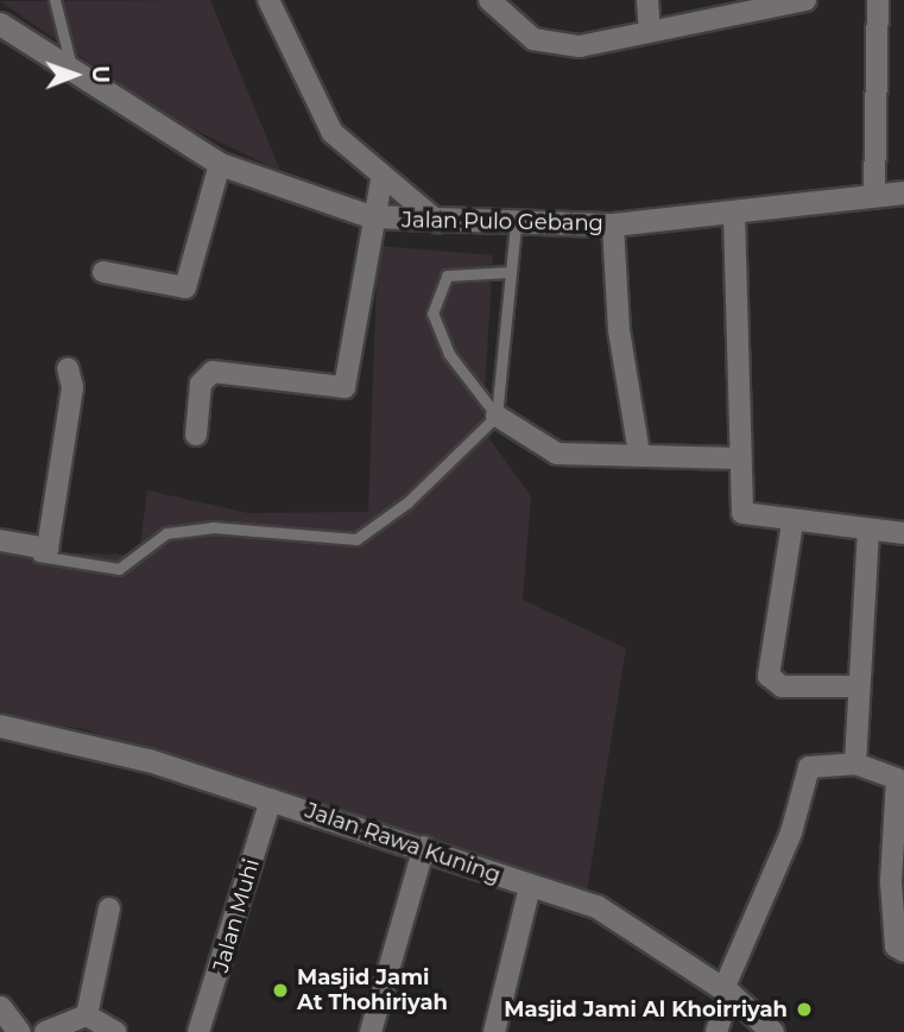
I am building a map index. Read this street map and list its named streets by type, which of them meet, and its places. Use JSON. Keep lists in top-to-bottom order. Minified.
{"streets":{"street":["Jalan Pulo Gebang","Jalan Rawa Kuning","Jalan Muhi"]},"crossings":[["Jalan Rawa Kuning","Jalan Muhi"]],"places":["Masjid Jami At Thohiriyah","Masjid Jami Al Khoirriyah"],"north":"right"}
